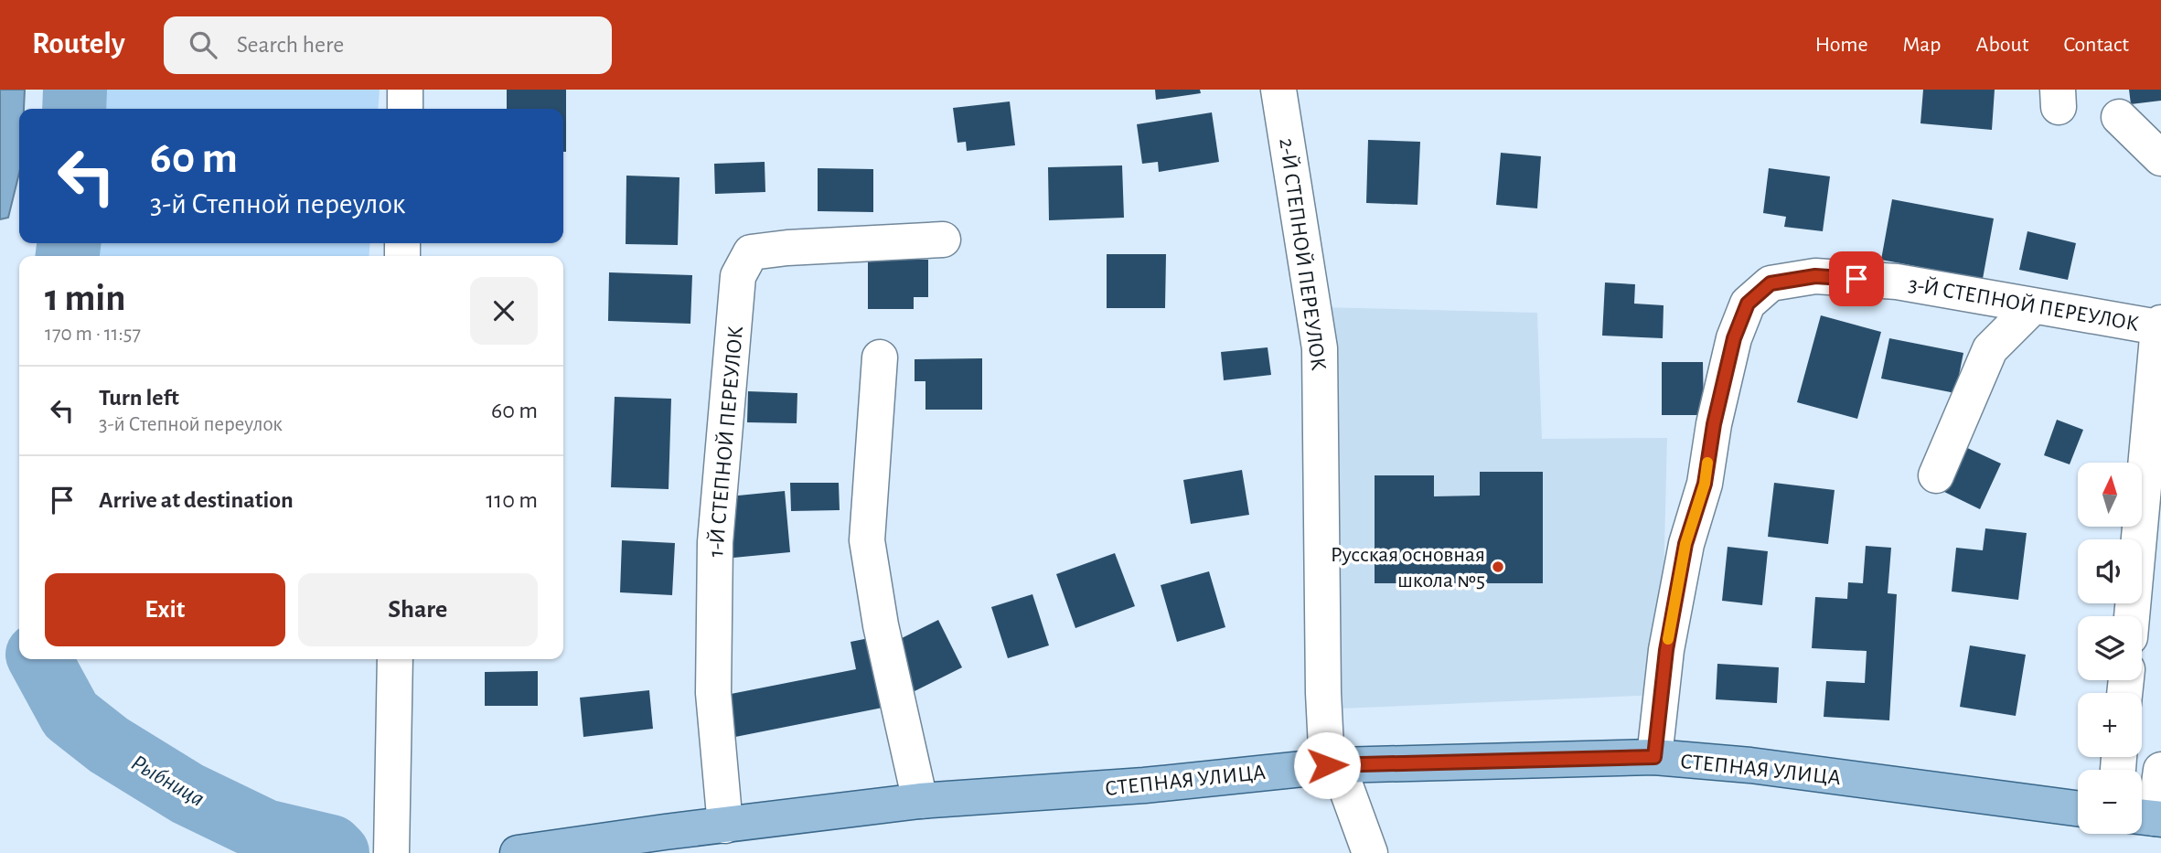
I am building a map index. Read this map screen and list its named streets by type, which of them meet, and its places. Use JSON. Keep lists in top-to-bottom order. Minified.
{"streets":{"main road":["СТЕПНАЯ УЛИЦА"],"street":["2-Й СТЕПНОЙ ПЕРЕУЛОК","3-Й СТЕПНОЙ ПЕРЕУЛОК","1-Й СТЕПНОЙ ПЕРЕУЛОК"]},"crossings":[["2-Й СТЕПНОЙ ПЕРЕУЛОК","СТЕПНАЯ УЛИЦА"],["3-Й СТЕПНОЙ ПЕРЕУЛОК","СТЕПНАЯ УЛИЦА"],["1-Й СТЕПНОЙ ПЕРЕУЛОК","СТЕПНАЯ УЛИЦА"]],"water":["Рыбница"],"places":["Русская основная школа №5"],"north":"top","page":{"header":"Routely","search":"Search here","nav":["Home","Map","About","Contact"],"turn":["60 m","3-й Степной переулок"],"heading":["1 min","170 m · 11:57"],"list":[{"name":"Turn left","note":"3-й Степной переулок","value":"60 m"},{"name":"Arrive at destination","value":"110 m"}],"map_buttons":["+","−"],"buttons":["Exit","Share"]}}
